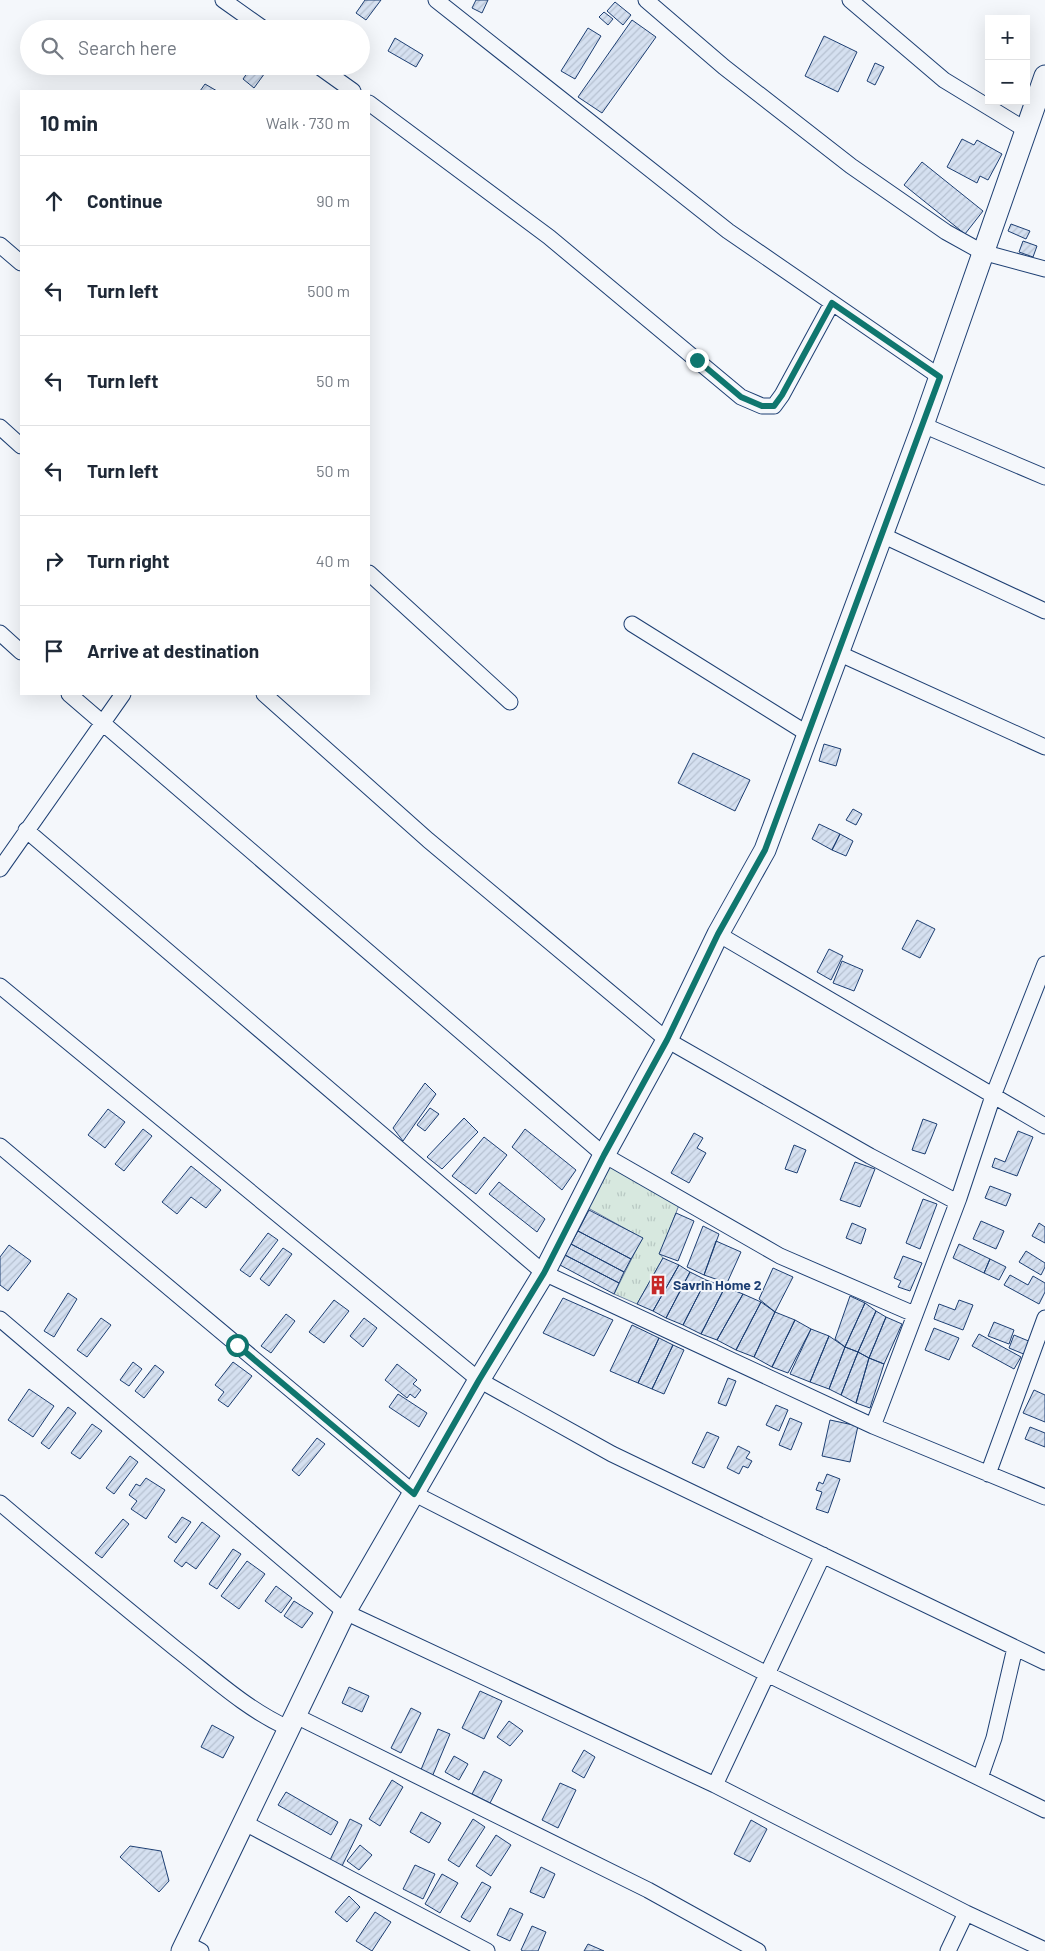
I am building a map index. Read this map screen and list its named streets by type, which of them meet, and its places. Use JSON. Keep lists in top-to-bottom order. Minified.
{"places":{"building":["Savrin Home 2"]},"page":{"map_buttons":["+","−"],"search":"Search here","heading":["10 min","Walk · 730 m"],"list":[["Continue","90 m"],["Turn left","500 m"],["Turn left","50 m"],["Turn left","50 m"],["Turn right","40 m"],"Arrive at destination"]}}
